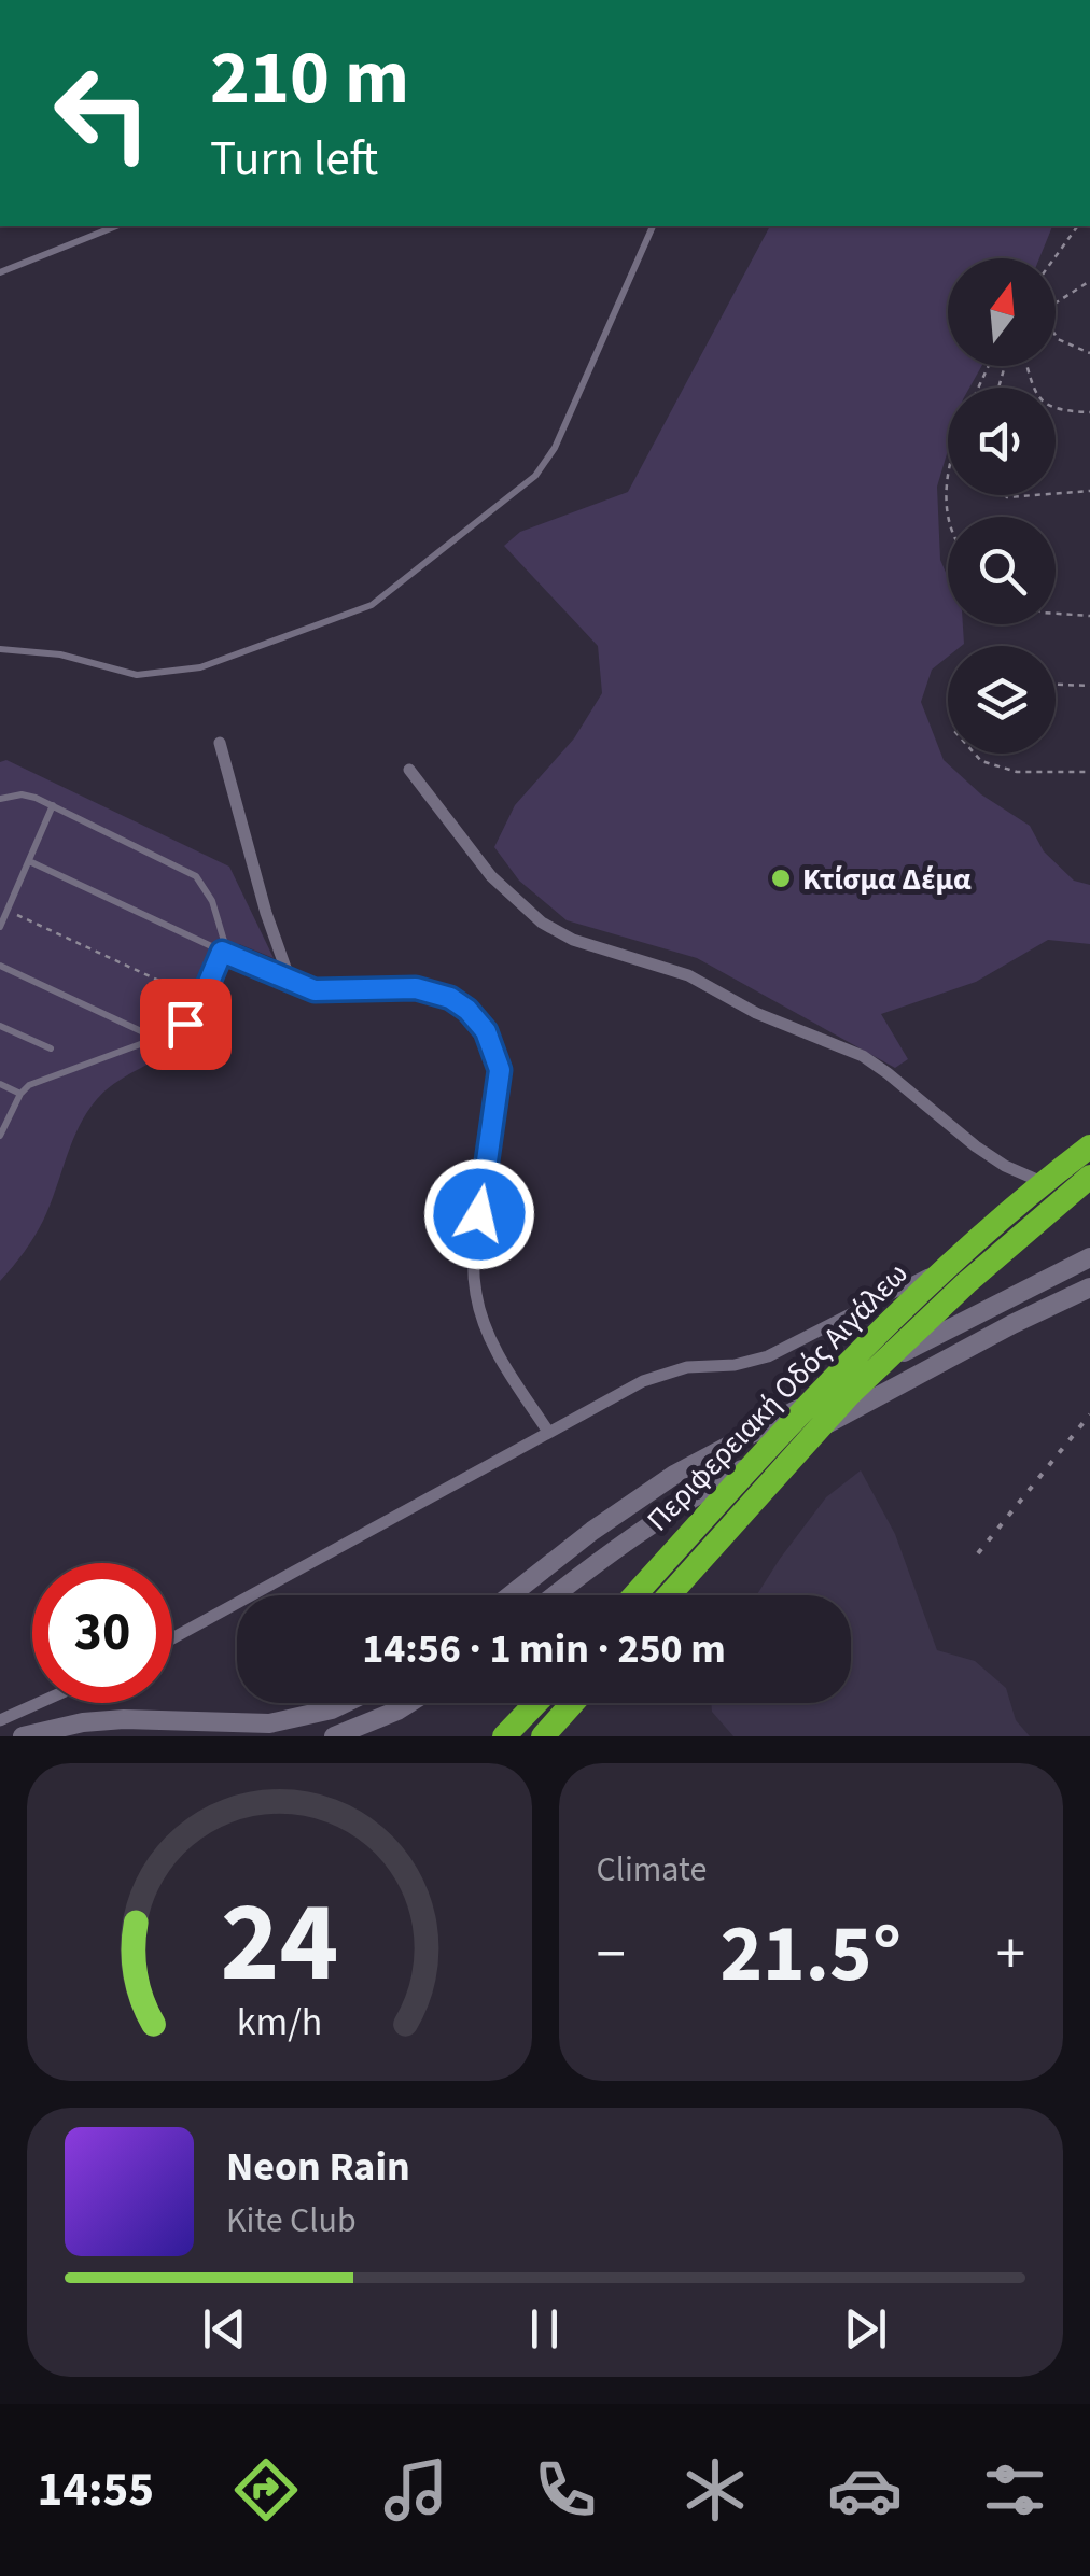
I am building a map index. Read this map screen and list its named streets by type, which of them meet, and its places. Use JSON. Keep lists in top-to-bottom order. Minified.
{"streets":{"highway":["Περιφερειακή Οδός Αιγάλεω"]},"places":["Κτίσμα Δέμα"],"north":"top","page":{"turn":["210 m","Turn left"],"limit":"30","trip":"14:56 · 1 min · 250 m","tile":"Climate","heat":["−","21.5°","+"],"song":["Neon Rain","Kite Club"],"tabs":"14:55","gauge":["24","km/h"]}}
